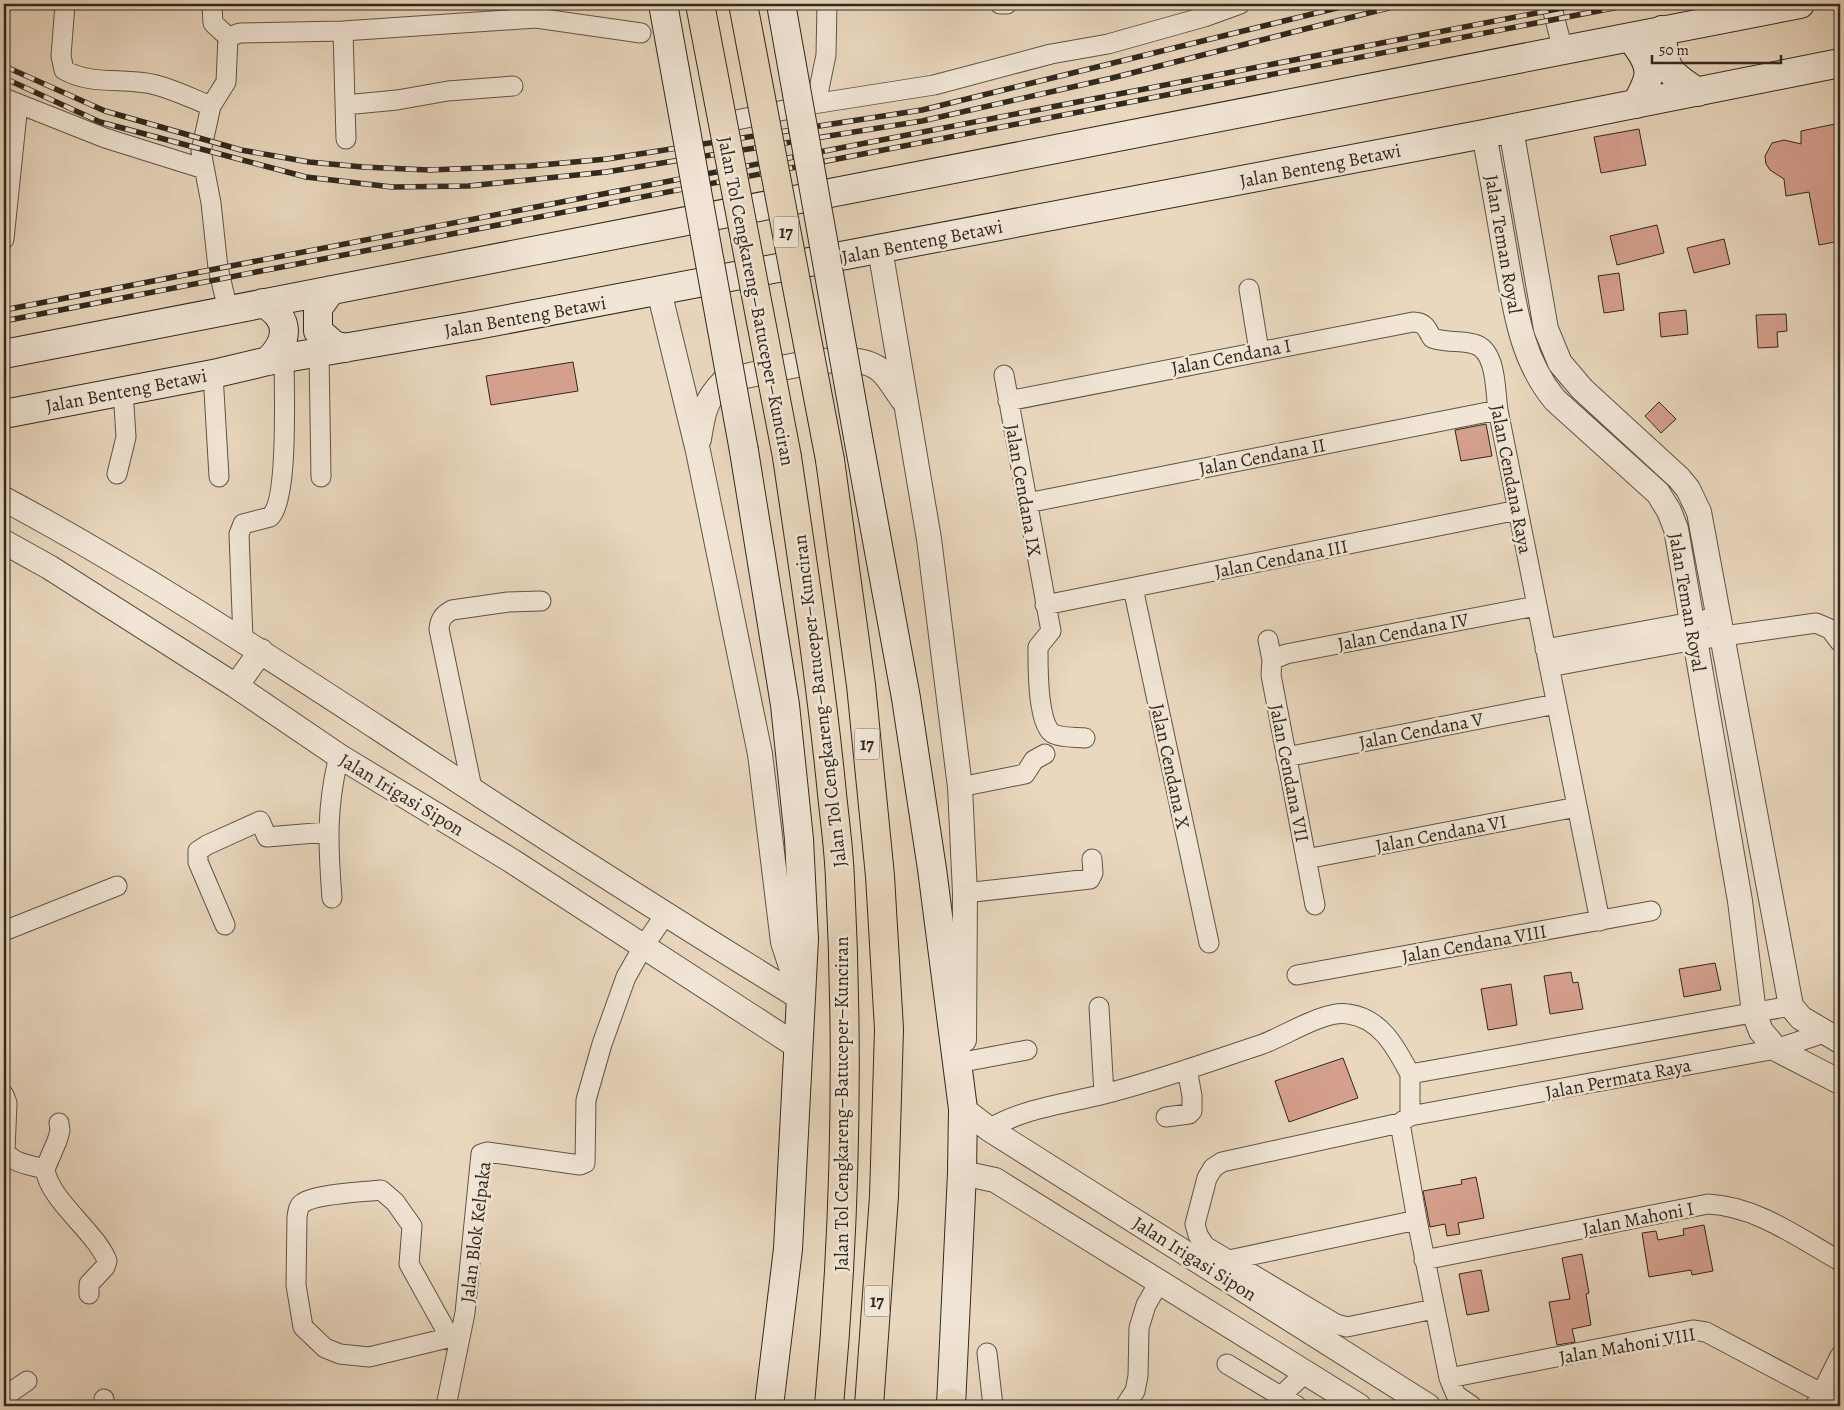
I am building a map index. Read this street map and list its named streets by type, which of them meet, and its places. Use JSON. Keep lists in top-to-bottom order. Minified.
{"streets":{"highway":["17","Jalan Tol Cengkareng–Batuceper–Kunciran"],"main road":["Jalan Benteng Betawi"],"street":["Jalan Teman Royal","Jalan Cendana I","Jalan Cendana II","Jalan Cendana Raya","Jalan Cendana IX","Jalan Cendana III","Jalan Cendana IV","Jalan Cendana V","Jalan Cendana X","Jalan Cendana VII","Jalan Irigasi Sipon","Jalan Cendana VI","Jalan Cendana VIII","Jalan Permata Raya","Jalan Mahoni I","Jalan Blok Kelpaka","Jalan Mahoni VIII"]},"crossings":[["Jalan Benteng Betawi","Jalan Teman Royal"],["Jalan Teman Royal","Jalan Permata Raya"],["Jalan Cendana I","Jalan Cendana Raya"],["Jalan Cendana I","Jalan Cendana IX"],["Jalan Cendana II","Jalan Cendana Raya"],["Jalan Cendana II","Jalan Cendana IX"],["Jalan Cendana Raya","Jalan Cendana III"],["Jalan Cendana Raya","Jalan Cendana IV"],["Jalan Cendana Raya","Jalan Cendana V"],["Jalan Cendana Raya","Jalan Cendana VI"],["Jalan Cendana Raya","Jalan Cendana VIII"],["Jalan Cendana IX","Jalan Cendana III"],["Jalan Cendana III","Jalan Cendana X"],["Jalan Cendana IV","Jalan Cendana VII"],["Jalan Cendana V","Jalan Cendana VII"],["Jalan Cendana VII","Jalan Cendana VI"],["Jalan Irigasi Sipon","Jalan Blok Kelpaka"]],"scale_bar":"50 m"}
